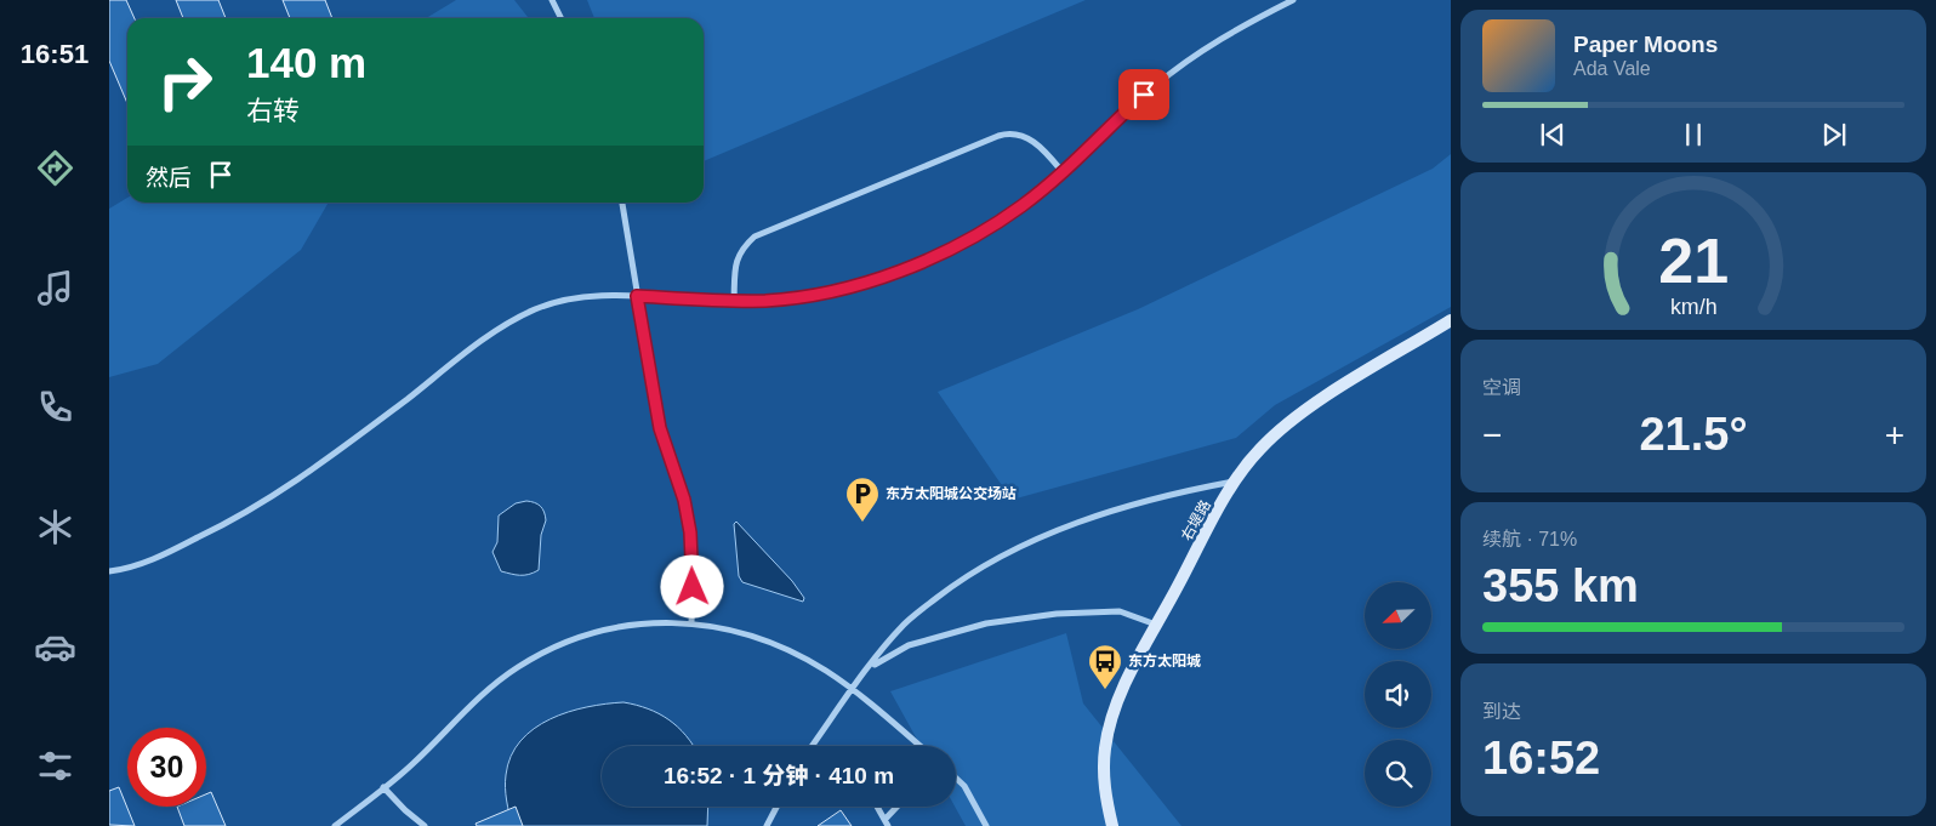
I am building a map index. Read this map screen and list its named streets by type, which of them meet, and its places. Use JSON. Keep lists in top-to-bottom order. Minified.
{"streets":{"main road":["右堤路"]},"places":{"parking":["东方太阳城公交场站"],"bus stop":["东方太阳城"]},"north":"bottom left","page":{"tabs":"16:51","turn":["140 m","右转"],"song":["Paper Moons","Ada Vale"],"then":"然后","tile":["空调",["续航 · 71%","355 km"],["到达","16:52"]],"heat":["−","21.5°","+"],"limit":"30","trip":"16:52 · 1 分钟 · 410 m","gauge":["21","km/h"]}}
